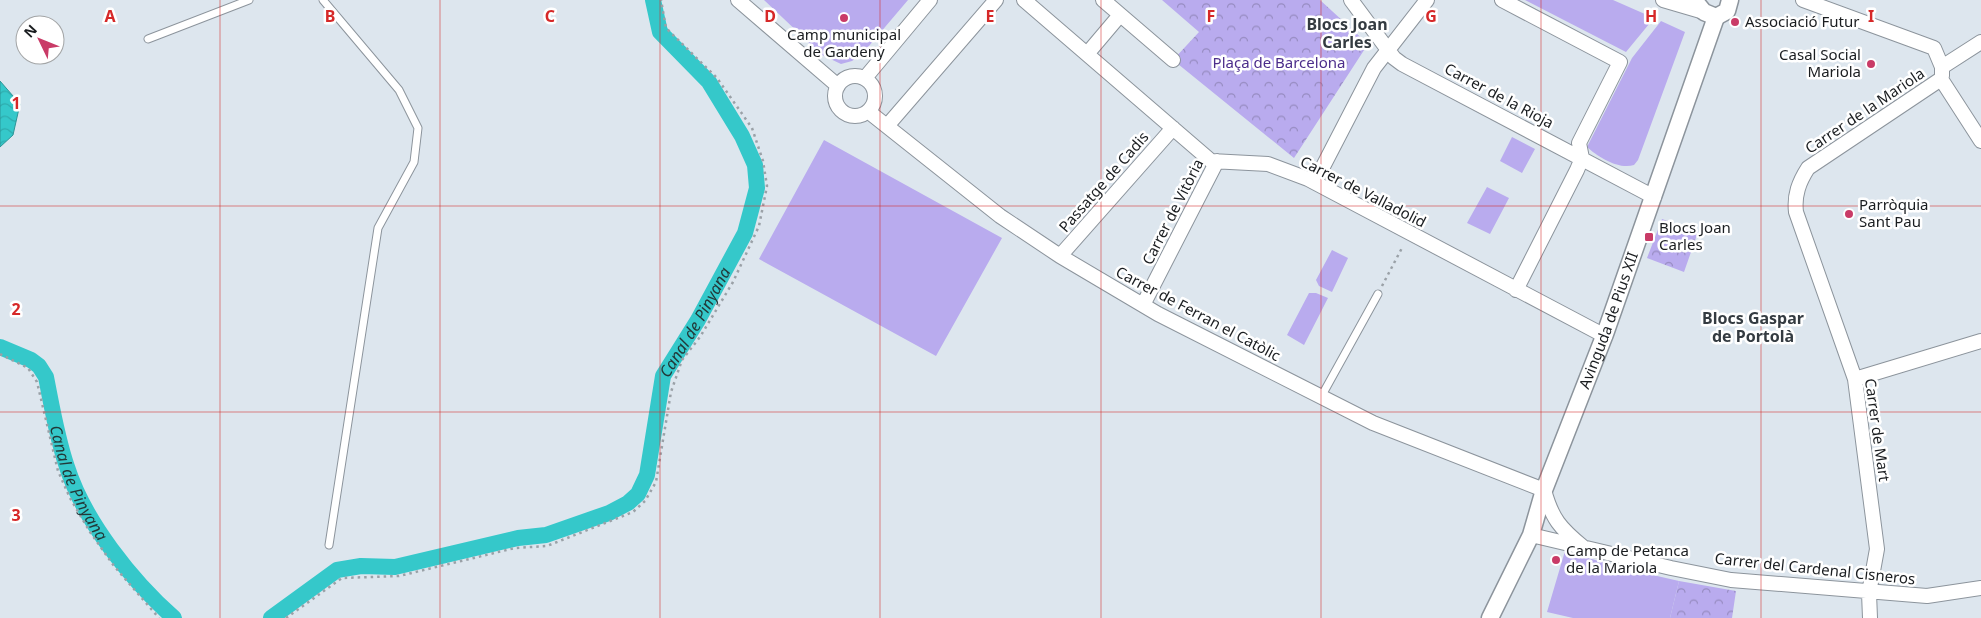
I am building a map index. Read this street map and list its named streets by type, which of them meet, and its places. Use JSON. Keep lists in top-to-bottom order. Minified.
{"streets":{"street":["Carrer de la Rioja","Carrer de la Mariola","Passatge de Cadis","Carrer de Valladolid","Carrer de Vitòria","Carrer de Ferran el Catòlic","Avinguda de Pius XII","Carrer de Mart","Carrer del Cardenal Cisneros"]},"crossings":[["Carrer de la Rioja","Avinguda de Pius XII"],["Carrer de la Mariola","Carrer de Mart"],["Passatge de Cadis","Carrer de Ferran el Catòlic"],["Carrer de Valladolid","Carrer de Vitòria"],["Carrer de Valladolid","Avinguda de Pius XII"],["Carrer de Vitòria","Carrer de Ferran el Catòlic"],["Carrer de Ferran el Catòlic","Avinguda de Pius XII"],["Avinguda de Pius XII","Carrer del Cardenal Cisneros"],["Carrer de Mart","Carrer del Cardenal Cisneros"]],"districts":["Blocs Joan Carles","Blocs Gaspar de Portolà"],"water":["Canal de Pinyana"],"parks":["Plaça de Barcelona"],"places":{"other":["Camp municipal de Gardeny","Associació Futur","Casal Social Mariola","Parròquia Sant Pau","Camp de Petanca de la Mariola"],"transit":["Blocs Joan Carles"]},"north":"top left","grid":{"columns":["A","B","C","D","E","F","G","H","I"],"rows":["1","2","3"]}}
